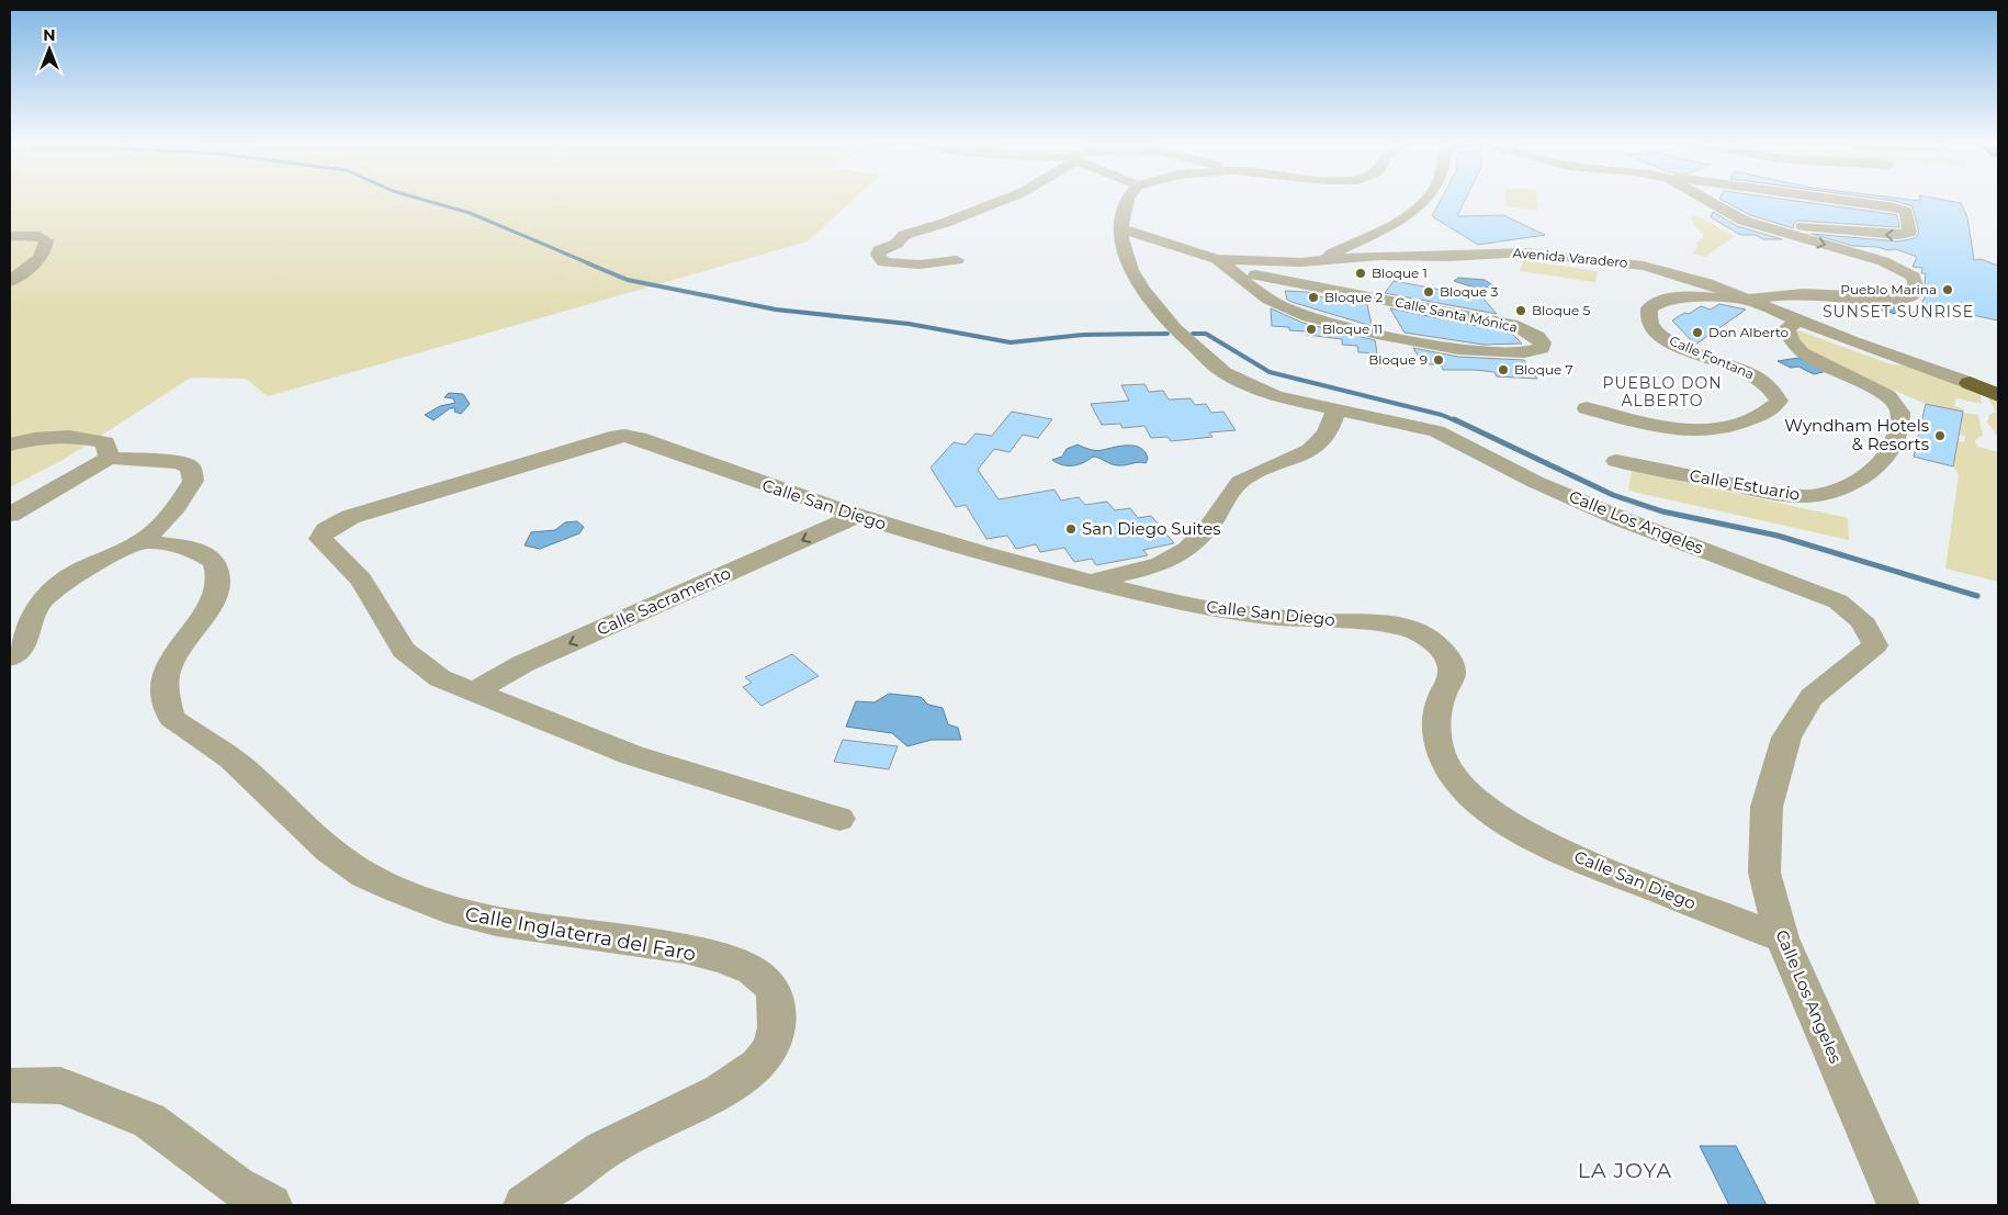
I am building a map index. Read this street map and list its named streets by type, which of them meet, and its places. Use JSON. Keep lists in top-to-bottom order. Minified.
{"streets":{"street":["Avenida Varadero","Calle Santa Mónica","Calle Fontana","Calle Estuario","Calle San Diego","Calle Los Angeles","Calle Sacramento","Calle Inglaterra del Faro"]},"crossings":[["Avenida Varadero","Calle Santa Mónica"],["Avenida Varadero","Calle Fontana"],["Avenida Varadero","Calle Estuario"],["Avenida Varadero","Calle Los Angeles"],["Calle San Diego","Calle Los Angeles"],["Calle San Diego","Calle Sacramento"]],"one_way":["Calle Sacramento"],"districts":["SUNSET SUNRISE","PUEBLO DON ALBERTO","LA JOYA"],"places":["Bloque 1","Pueblo Marina","Bloque 3","Bloque 2","Bloque 5","Bloque 11","Don Alberto","Bloque 9","Bloque 7","Wyndham Hotels & Resorts","San Diego Suites"],"north":"top"}
